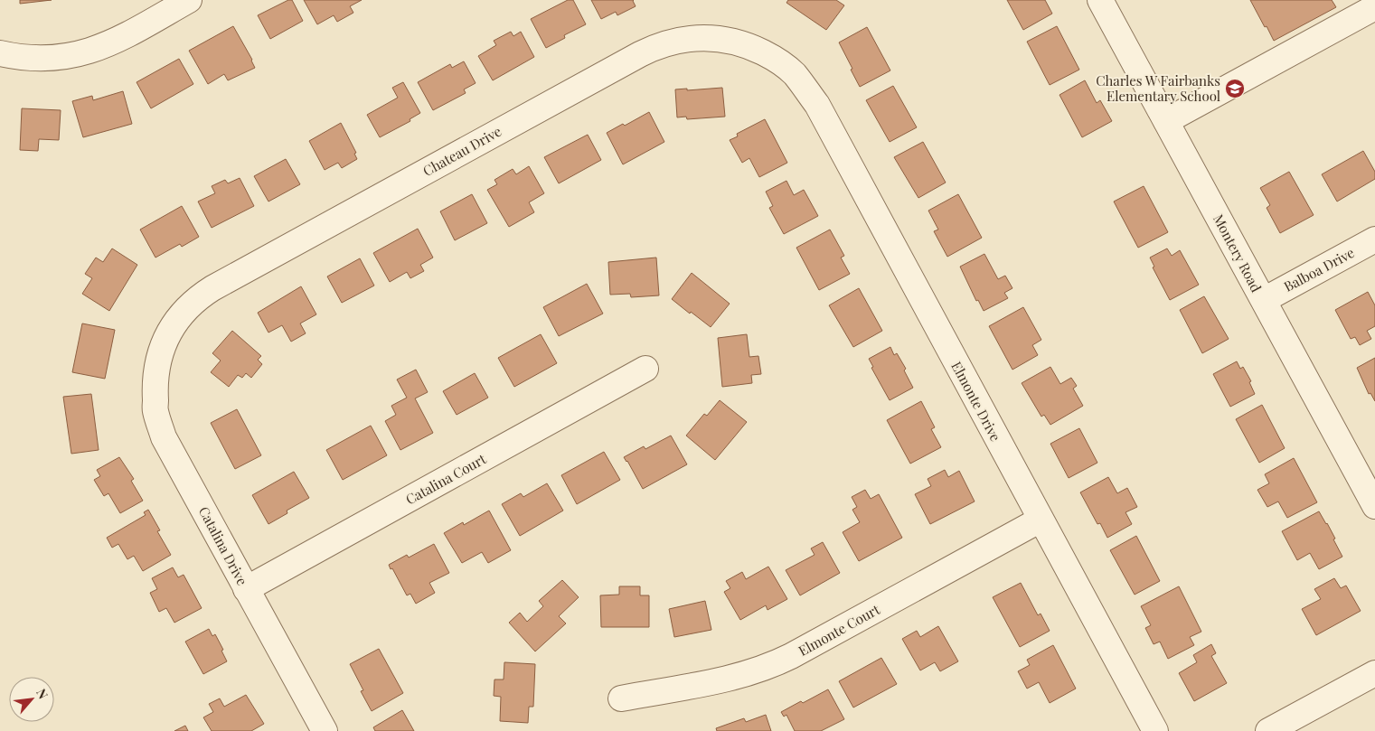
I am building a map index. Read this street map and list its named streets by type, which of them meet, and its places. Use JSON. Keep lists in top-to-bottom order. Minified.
{"streets":{"street":["Chateau Drive","Montery Road","Balboa Drive","Elmonte Drive","Catalina Court","Catalina Drive","Elmonte Court"]},"crossings":[["Chateau Drive","Elmonte Drive"],["Chateau Drive","Catalina Drive"],["Montery Road","Balboa Drive"],["Elmonte Drive","Elmonte Court"],["Catalina Court","Catalina Drive"]],"places":{"school or university":["Charles W Fairbanks Elementary School"]},"north":"top right"}
